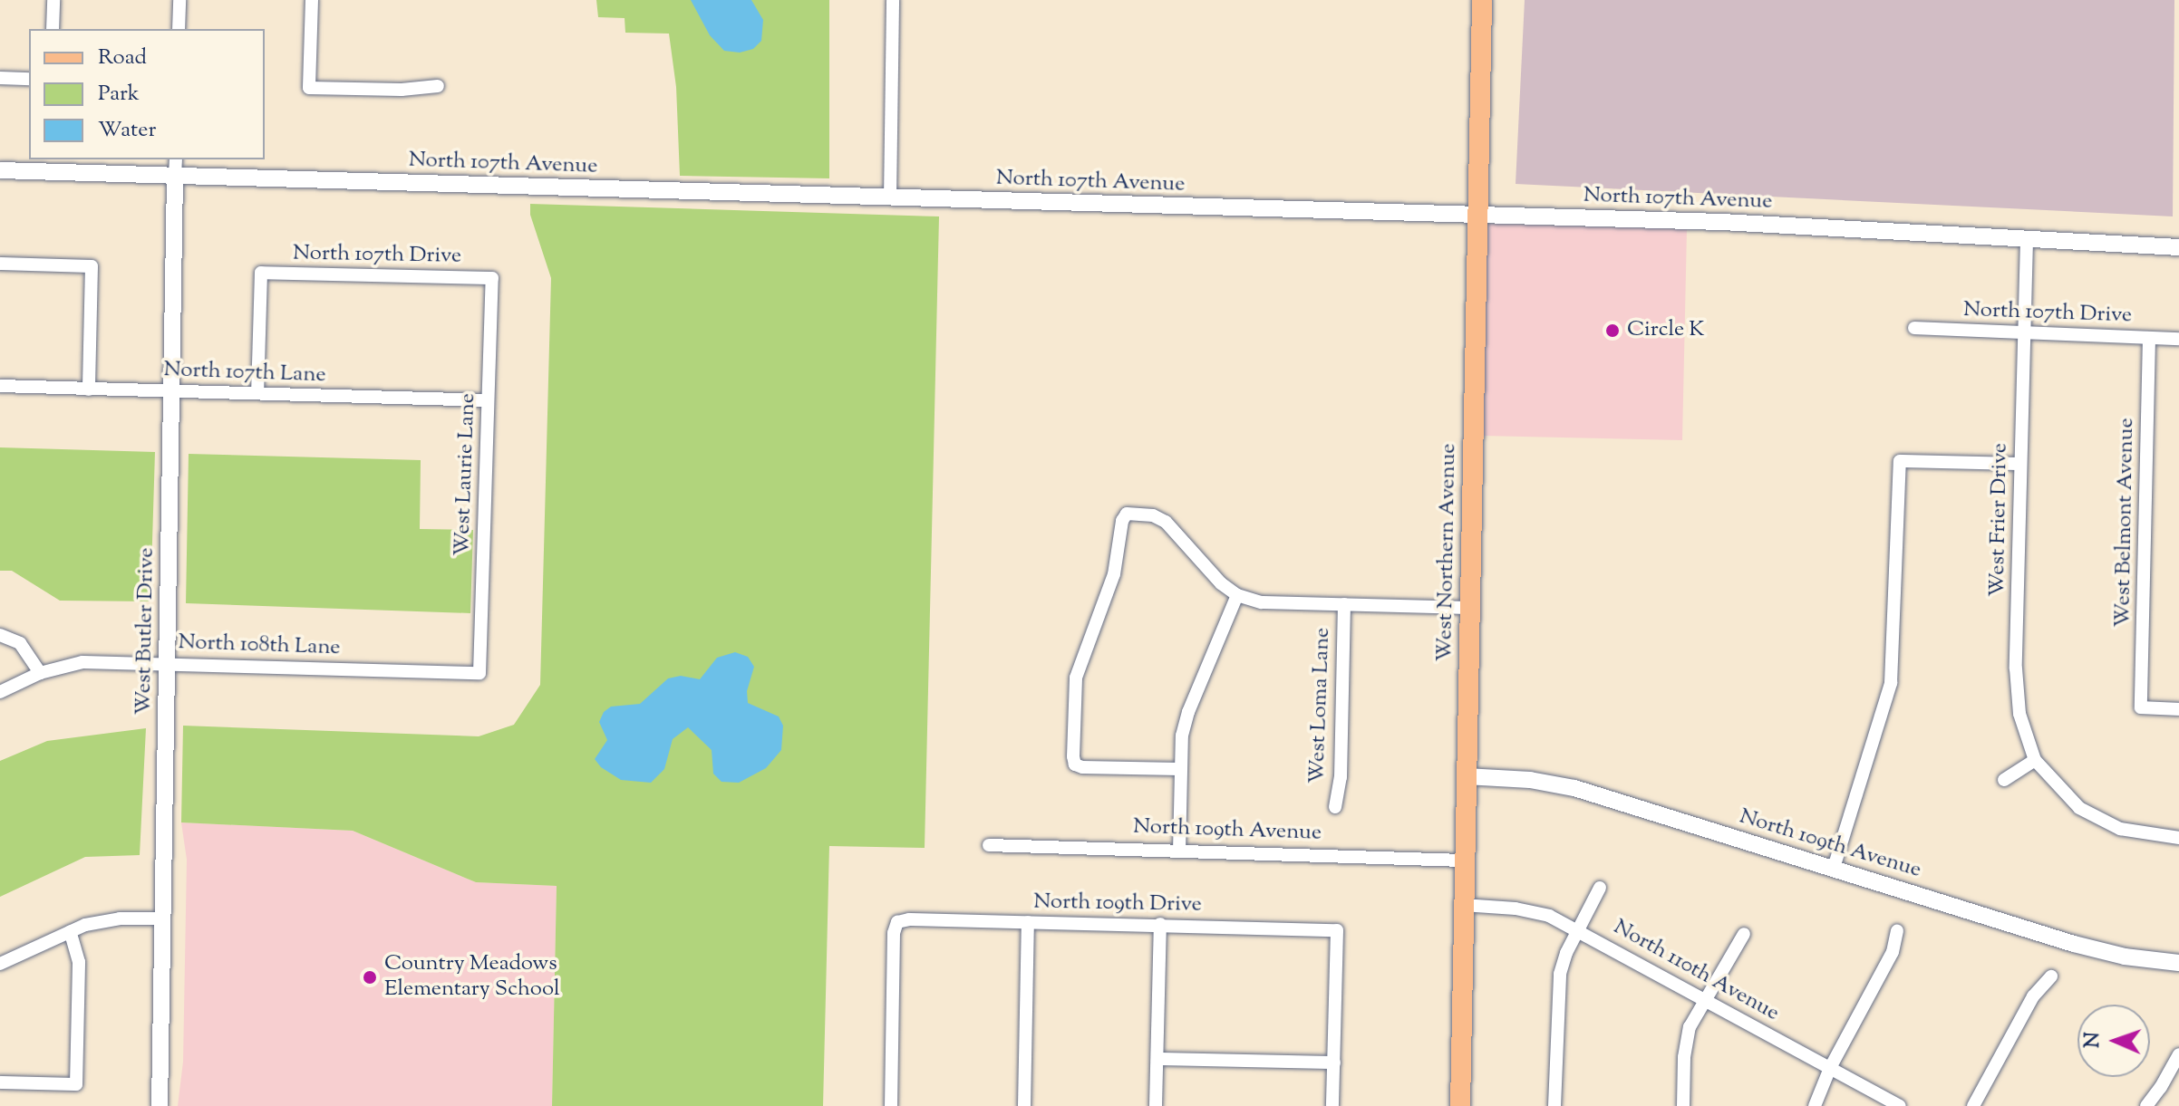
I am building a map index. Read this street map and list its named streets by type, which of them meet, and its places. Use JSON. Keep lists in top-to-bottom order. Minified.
{"streets":{"main road":["West Northern Avenue"],"street":["North 107th Avenue","North 107th Drive","North 107th Lane","West Laurie Lane","West Frier Drive","West Belmont Avenue","West Butler Drive","North 108th Lane","West Loma Lane","North 109th Avenue","North 109th Drive","North 110th Avenue"]},"crossings":[["North 107th Avenue","West Frier Drive"],["North 107th Avenue","West Northern Avenue"],["North 107th Avenue","West Butler Drive"],["North 107th Drive","North 107th Lane"],["North 107th Drive","West Laurie Lane"],["North 107th Drive","West Frier Drive"],["North 107th Drive","West Belmont Avenue"],["North 107th Lane","West Laurie Lane"],["North 107th Lane","West Butler Drive"],["West Laurie Lane","North 108th Lane"],["West Northern Avenue","North 109th Avenue"],["West Northern Avenue","North 110th Avenue"],["West Butler Drive","North 108th Lane"]],"places":["Circle K","Country Meadows Elementary School"],"legend":["Road","Park","Water"],"north":"left"}
